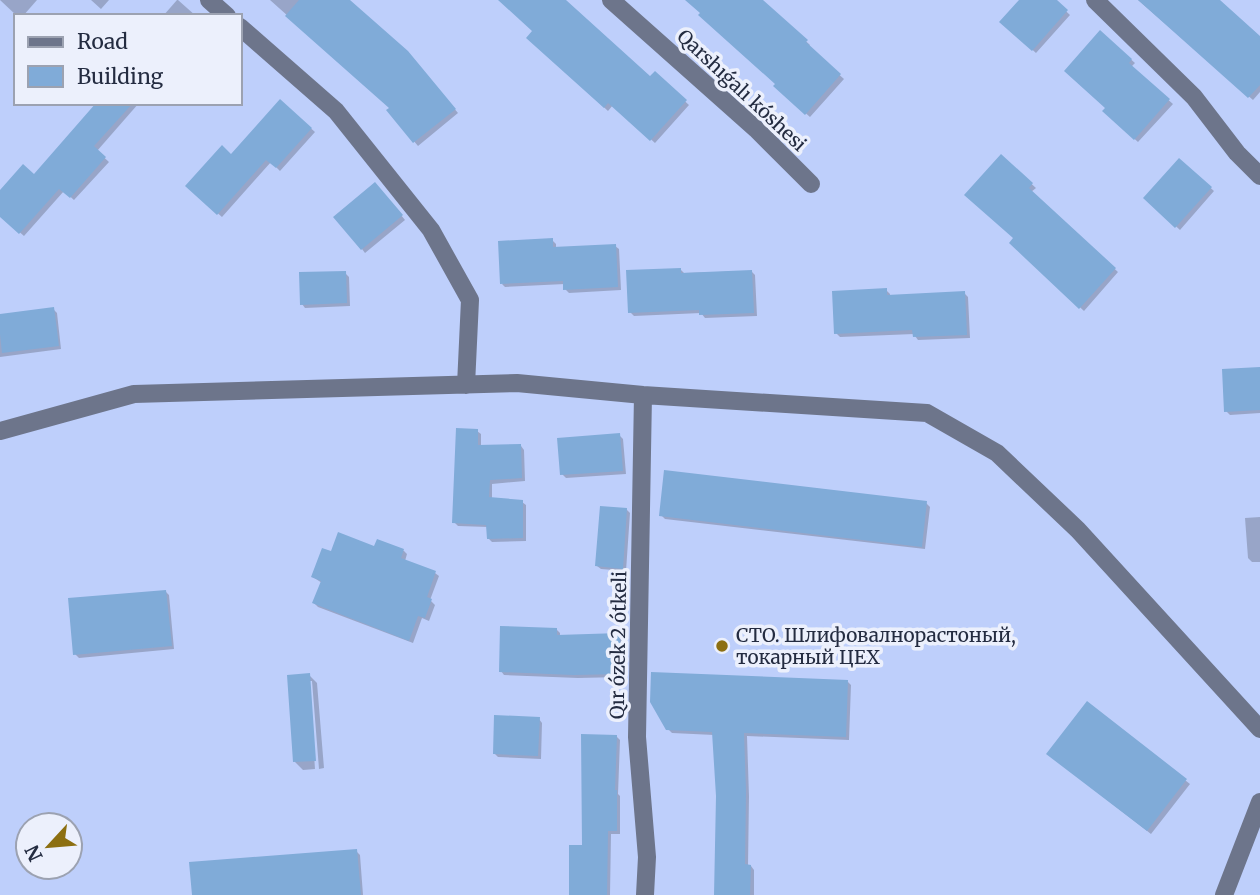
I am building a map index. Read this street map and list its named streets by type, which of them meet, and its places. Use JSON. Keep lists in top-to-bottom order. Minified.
{"streets":{"street":["Qarshıǵalı kóshesi","Qır ózek 2 ótkeli"]},"places":["СТО. Шлифовалнорастоный, токарный ЦЕХ"],"legend":["Road","Building"],"north":"bottom left"}
